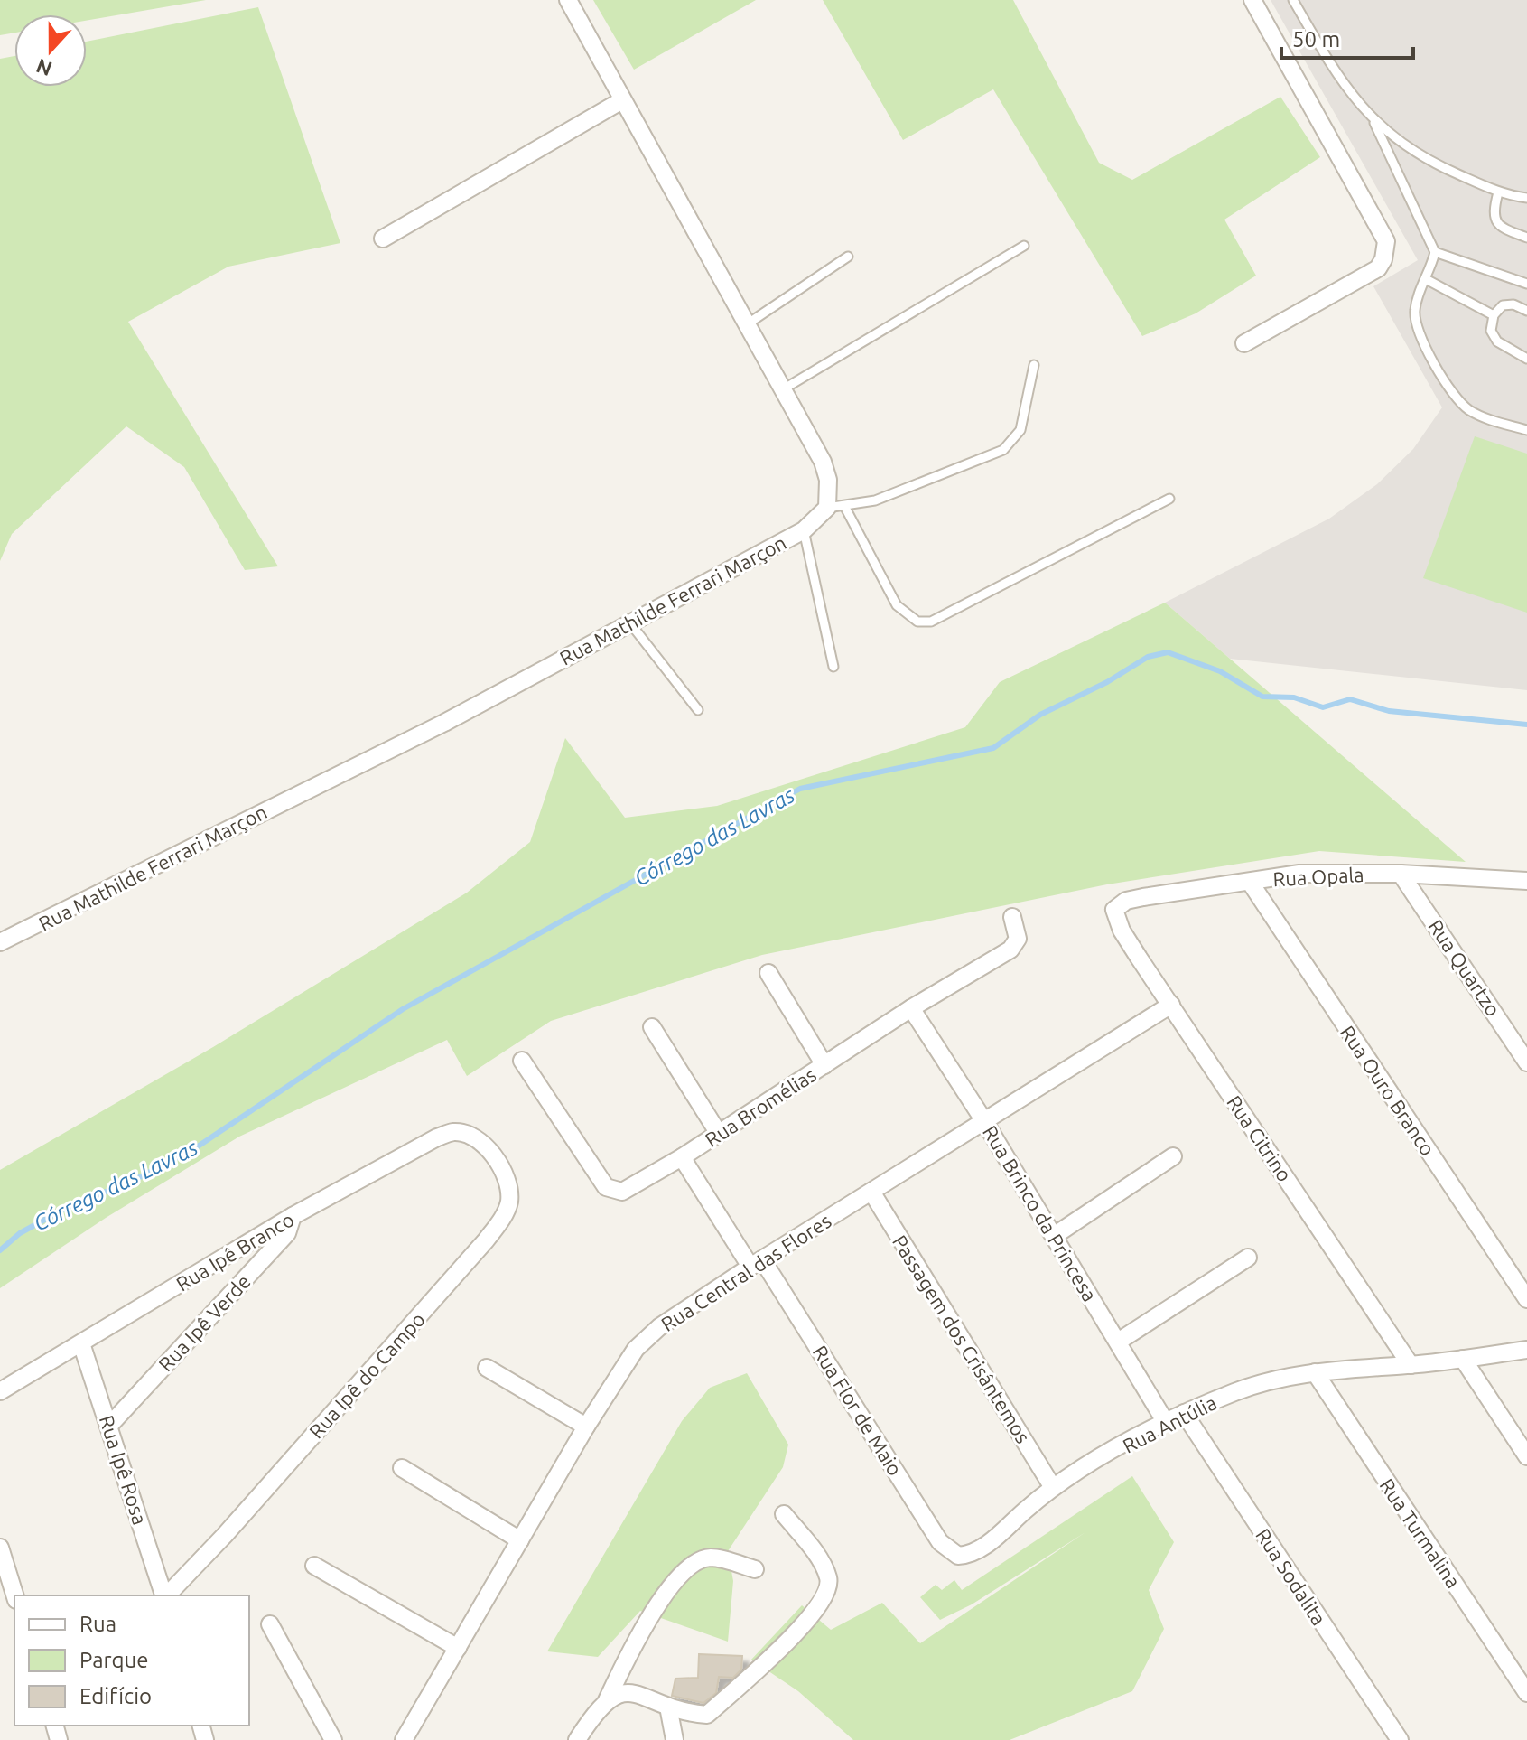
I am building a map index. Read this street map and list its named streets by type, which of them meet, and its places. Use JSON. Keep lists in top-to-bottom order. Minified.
{"streets":{"street":["Rua Mathilde Ferrari Marçon","Rua Opala","Rua Quartzo","Rua Ouro Branco","Rua Bromélias","Rua Citrino","Rua Brinco da Princesa","Rua Ipê Branco","Rua Central das Flores","Rua Ipê Verde","Passagem dos Crisântemos","Rua Ipê do Campo","Rua Flor de Maio","Rua Antúlia","Rua Ipê Rosa","Rua Turmalina","Rua Sodalita"]},"crossings":[["Rua Opala","Rua Quartzo"],["Rua Opala","Rua Ouro Branco"],["Rua Opala","Rua Citrino"],["Rua Bromélias","Rua Brinco da Princesa"],["Rua Bromélias","Rua Flor de Maio"],["Rua Citrino","Rua Central das Flores"],["Rua Citrino","Rua Antúlia"],["Rua Brinco da Princesa","Rua Central das Flores"],["Rua Brinco da Princesa","Rua Antúlia"],["Rua Ipê Branco","Rua Ipê Verde"],["Rua Ipê Branco","Rua Ipê do Campo"],["Rua Ipê Branco","Rua Ipê Rosa"],["Rua Central das Flores","Passagem dos Crisântemos"],["Rua Central das Flores","Rua Flor de Maio"],["Rua Ipê Verde","Rua Ipê Rosa"],["Passagem dos Crisântemos","Rua Antúlia"],["Rua Flor de Maio","Rua Antúlia"],["Rua Antúlia","Rua Turmalina"],["Rua Antúlia","Rua Sodalita"]],"water":["Córrego das Lavras"],"legend":["Rua","Parque","Edifício"],"scale_bar":"50 m","north":"bottom"}
